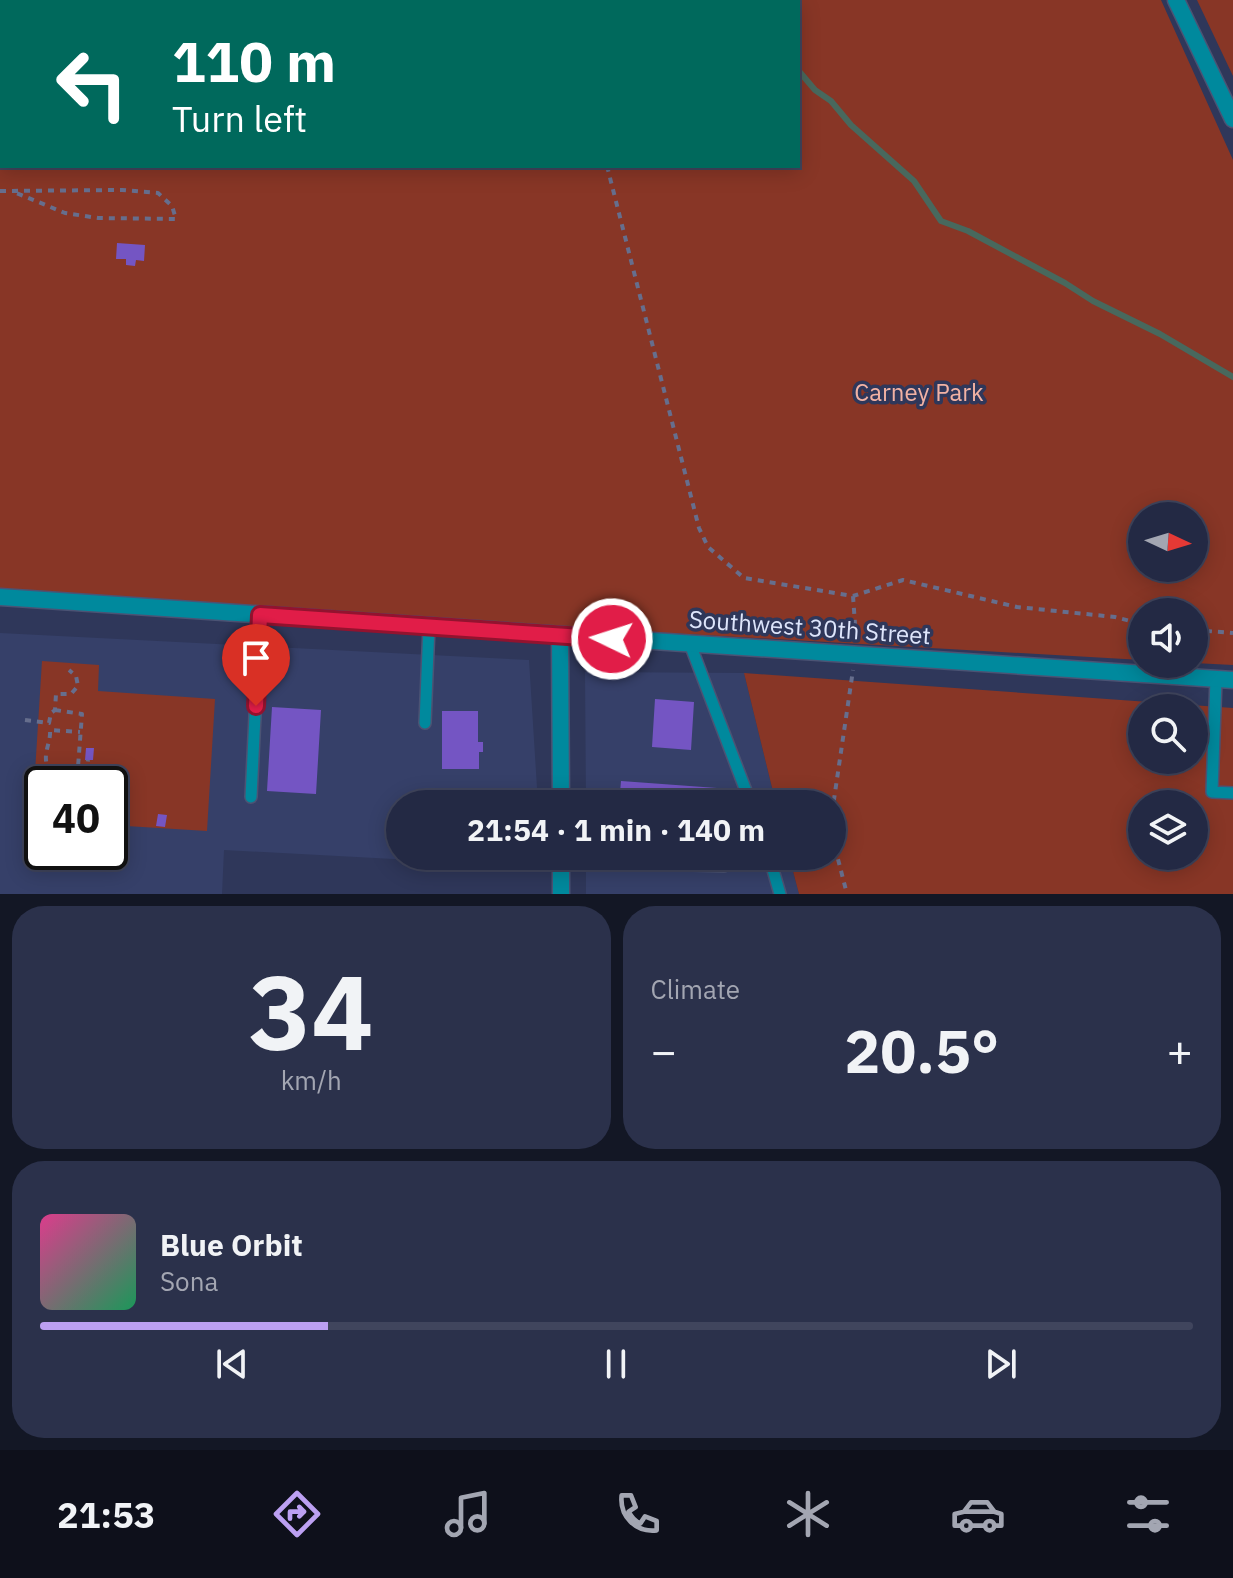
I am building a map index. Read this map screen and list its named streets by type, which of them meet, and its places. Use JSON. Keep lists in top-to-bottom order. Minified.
{"streets":{"street":["Southwest 30th Street"]},"parks":["Carney Park"],"north":"right","page":{"turn":["110 m","Turn left"],"limit":"40","trip":"21:54 · 1 min · 140 m","tile":[["34","km/h"],"Climate"],"heat":["−","20.5°","+"],"song":["Blue Orbit","Sona"],"tabs":"21:53"}}
